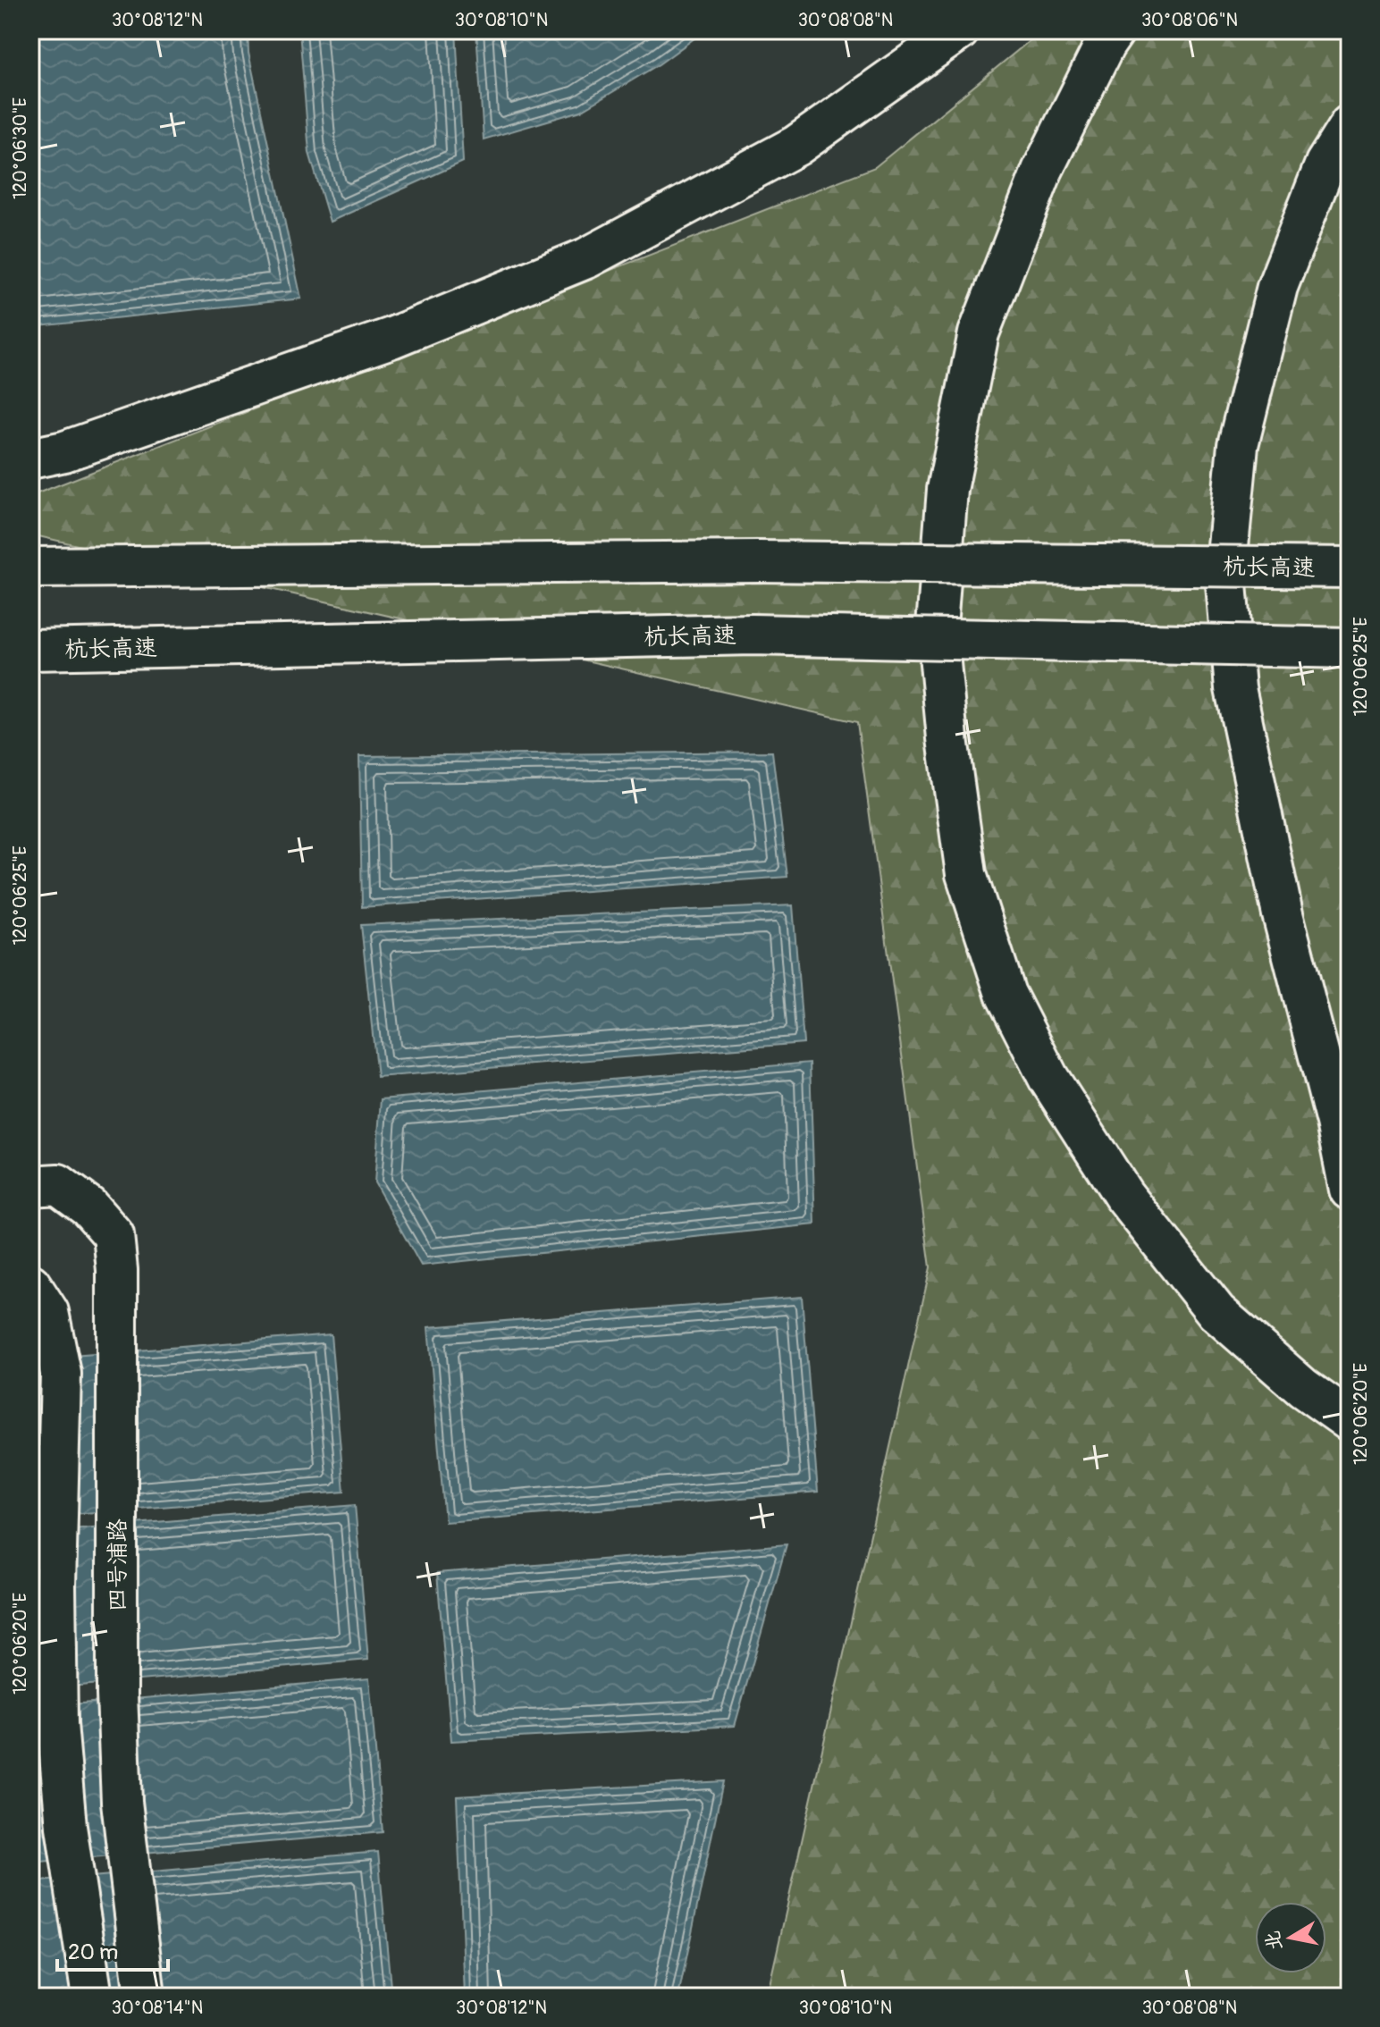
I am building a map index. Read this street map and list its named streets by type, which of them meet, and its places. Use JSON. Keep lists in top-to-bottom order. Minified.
{"streets":{"main road":["杭长高速","四号浦路"]},"scale_bar":"20 m","north":"left","coordinates":["30°08'12\"N","30°08'10\"N","30°08'08\"N","30°08'06\"N","120°06'30\"E","120°06'25\"E","120°06'20\"E","30°08'14\"N"]}
